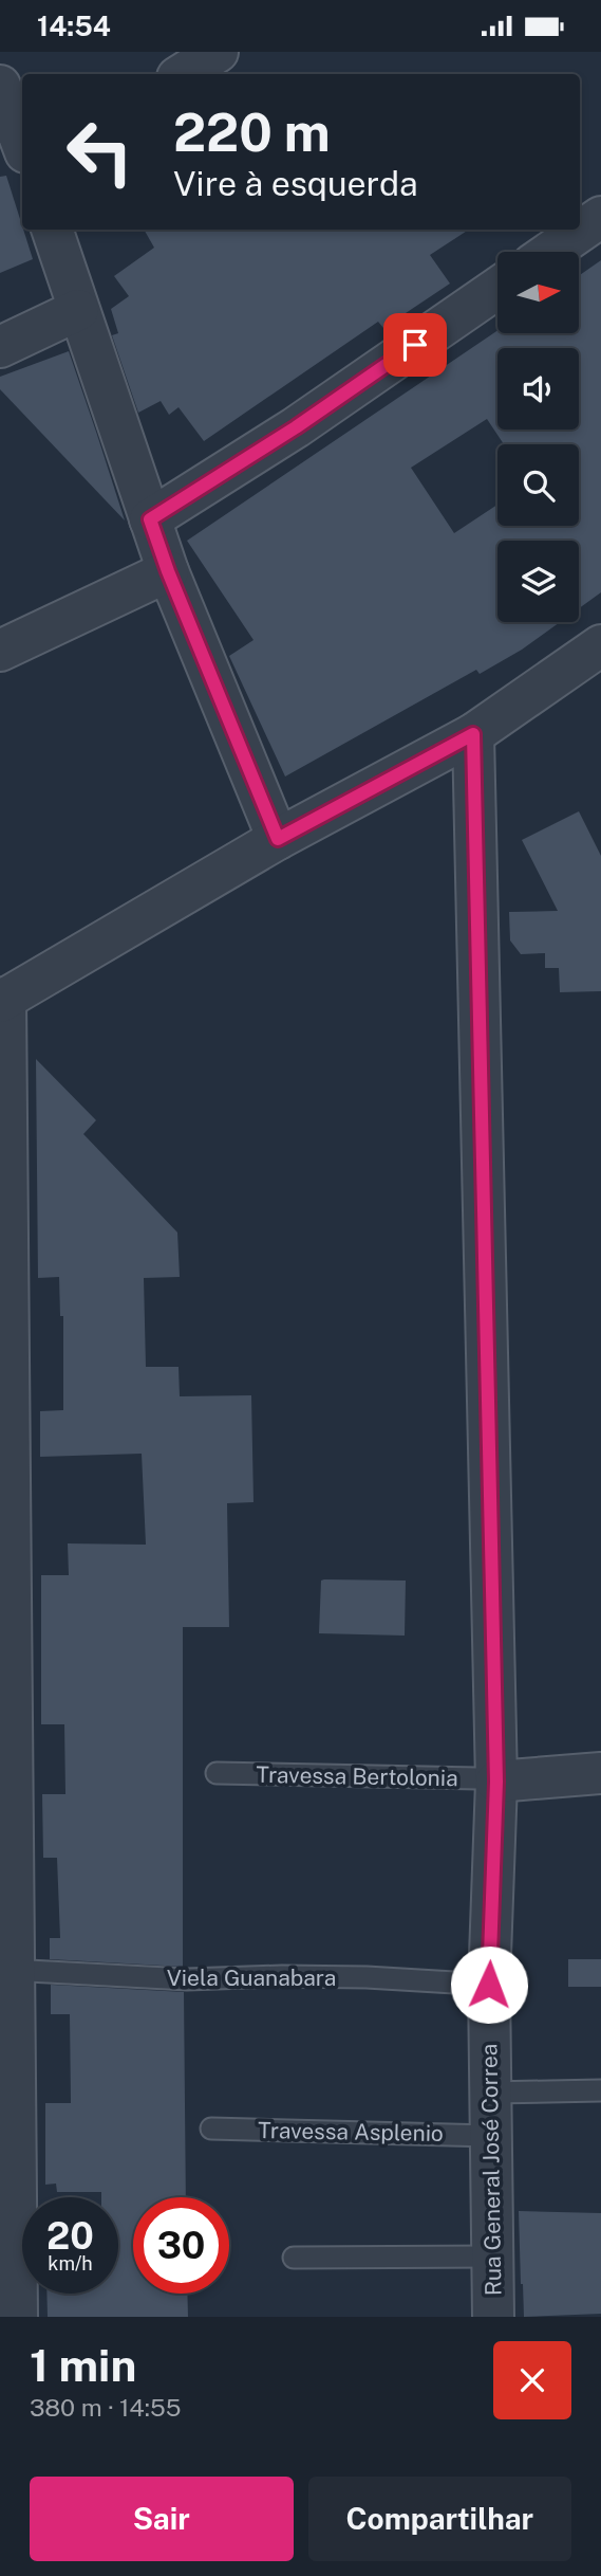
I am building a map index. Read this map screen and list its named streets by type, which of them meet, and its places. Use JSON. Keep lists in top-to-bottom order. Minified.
{"streets":{"street":["Rua General José Correa"],"lane":["Travessa Bertolonia","Viela Guanabara","Travessa Asplenio"]},"crossings":[["Travessa Bertolonia","Rua General José Correa"],["Viela Guanabara","Rua General José Correa"],["Travessa Asplenio","Rua General José Correa"]],"north":"right","page":{"status":"14:54","turn":["220 m","Vire à esquerda"],"speed":"20 km/h","limit":"30","heading":["1 min","380 m · 14:55"],"buttons":["Sair","Compartilhar"]}}
